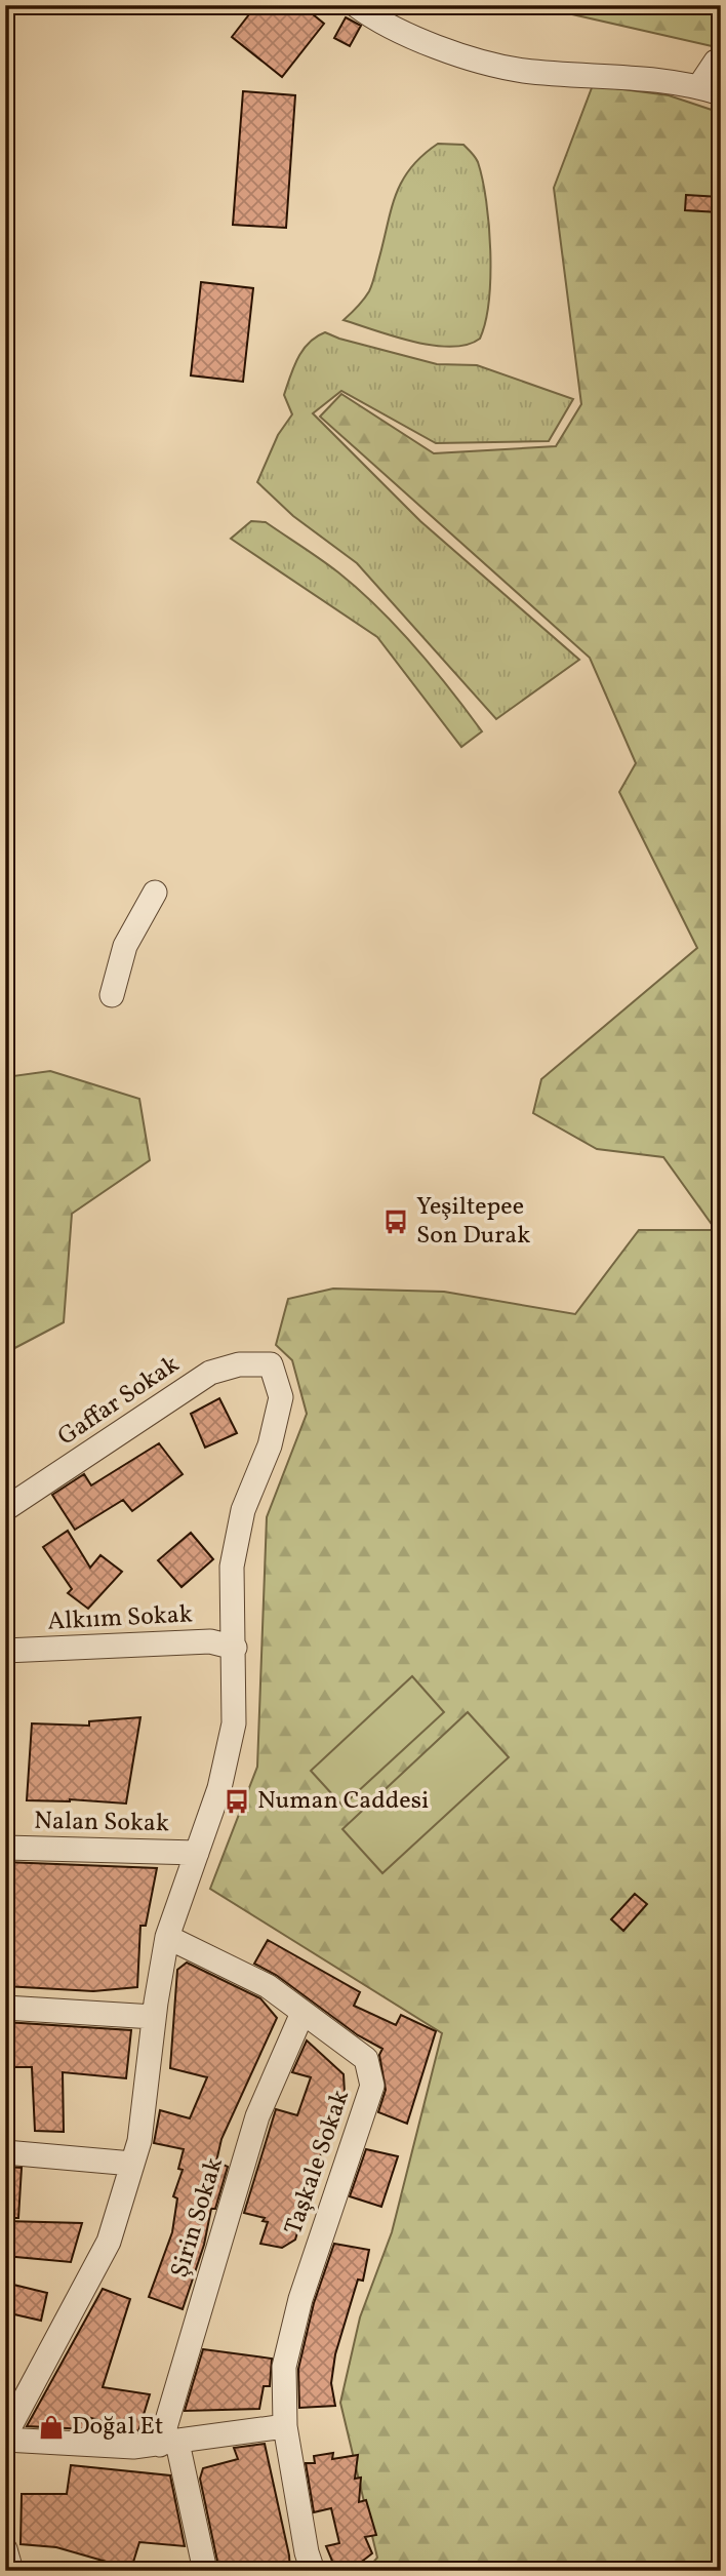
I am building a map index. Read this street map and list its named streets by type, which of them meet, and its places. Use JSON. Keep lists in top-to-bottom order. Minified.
{"streets":{"street":["Gaffar Sokak","Alkıım Sokak","Nalan Sokak","Taşkale Sokak","Şirin Sokak"]},"crossings":[["Gaffar Sokak","Alkıım Sokak"],["Taşkale Sokak","Şirin Sokak"]],"places":{"bus stop":["Yeşiltepee Son Durak","Numan Caddesi"],"shop":["Doğal Et"]}}
